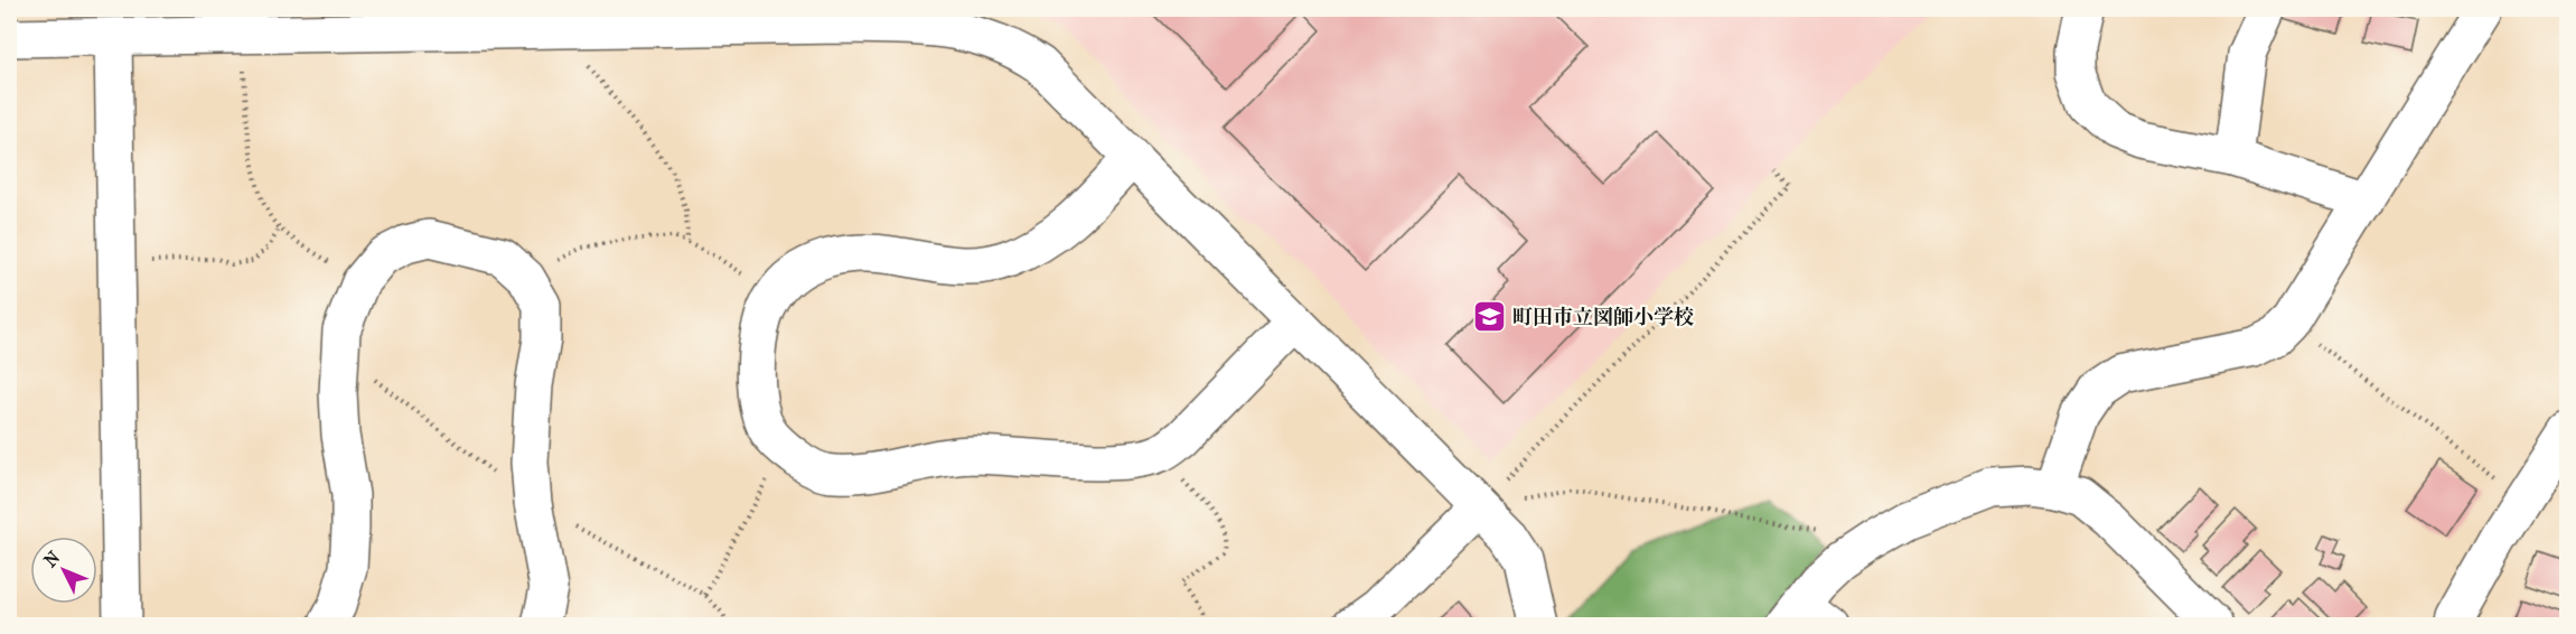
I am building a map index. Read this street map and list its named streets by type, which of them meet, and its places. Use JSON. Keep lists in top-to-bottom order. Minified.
{"places":{"school or university":["町田市立図師小学校"]},"north":"top left"}
